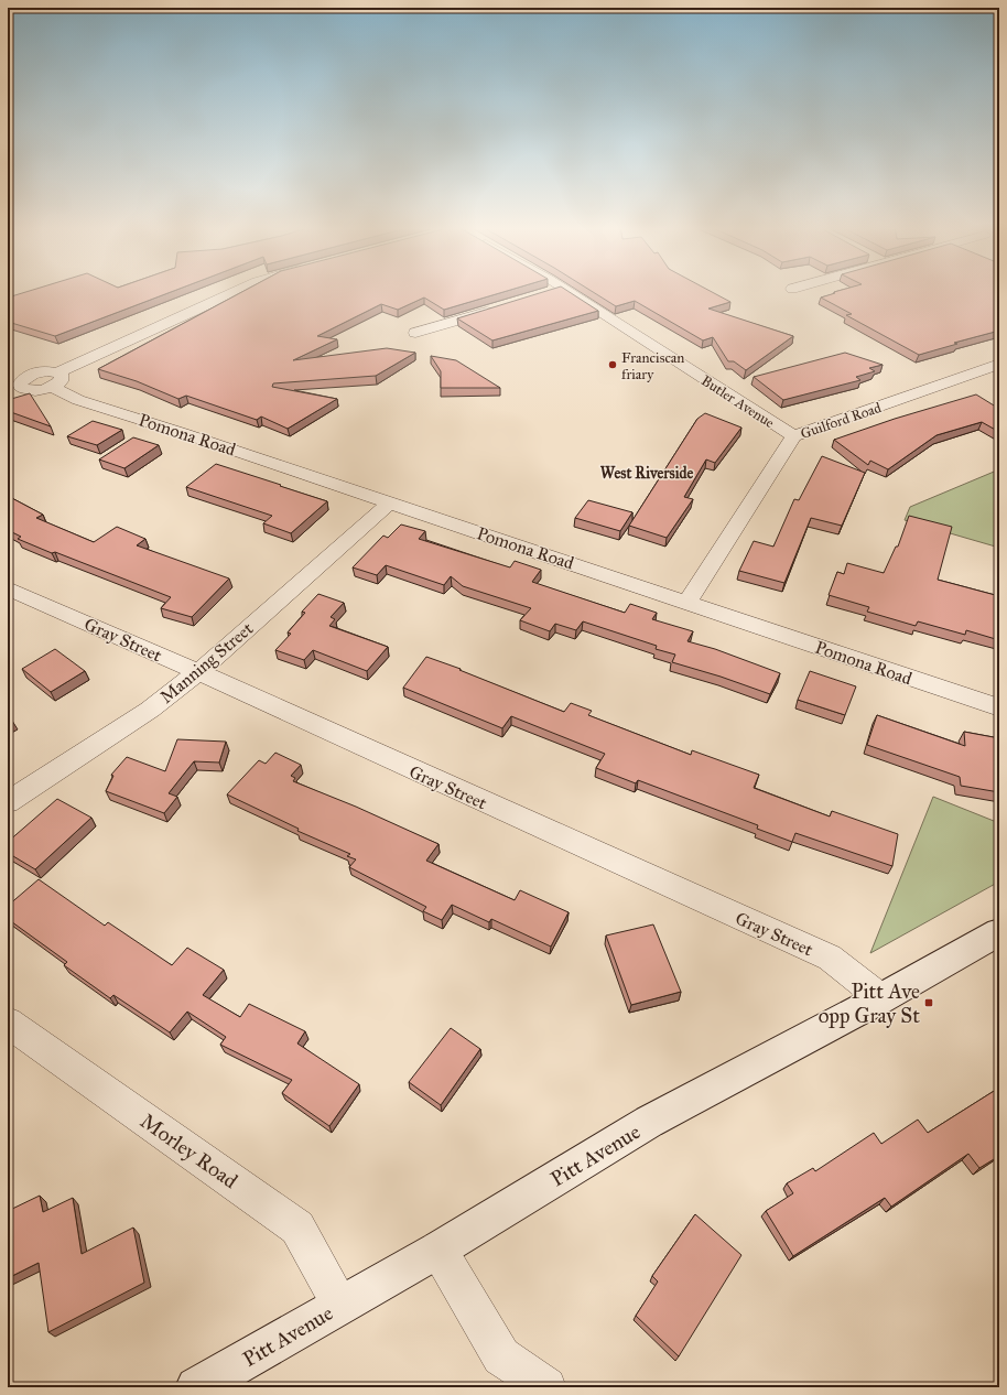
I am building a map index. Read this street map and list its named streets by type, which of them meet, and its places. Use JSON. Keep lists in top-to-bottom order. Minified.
{"streets":{"street":["Butler Avenue","Guilford Road","Pomona Road","Gray Street","Manning Street","Morley Road","Pitt Avenue"]},"crossings":[["Butler Avenue","Guilford Road"],["Guilford Road","Pomona Road"],["Pomona Road","Manning Street"],["Gray Street","Manning Street"],["Gray Street","Pitt Avenue"],["Morley Road","Pitt Avenue"]],"districts":["West Riverside"],"places":{"other":["Franciscan friary"],"transit":["Pitt Ave opp Gray St"]}}
